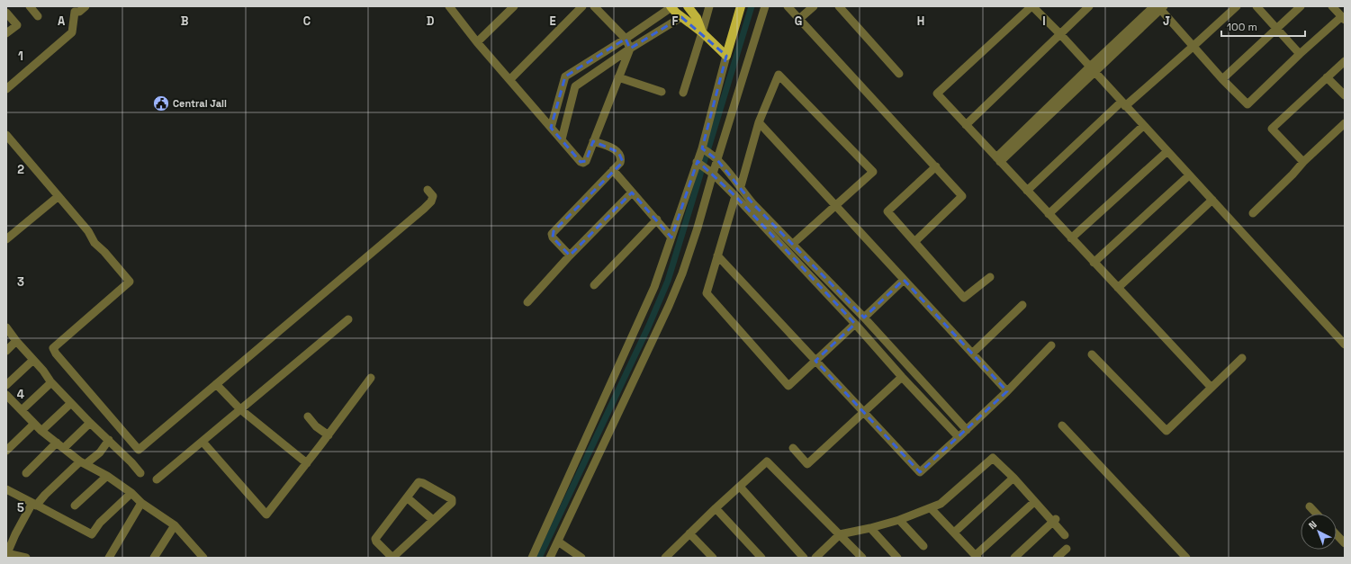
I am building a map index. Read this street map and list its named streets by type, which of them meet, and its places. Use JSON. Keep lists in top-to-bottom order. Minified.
{"places":{"public building":["Central Jail"]},"scale_bar":"100 m","north":"top left","grid":{"columns":["A","B","C","D","E","F","G","H","I","J"],"rows":["1","2","3","4","5"]}}
